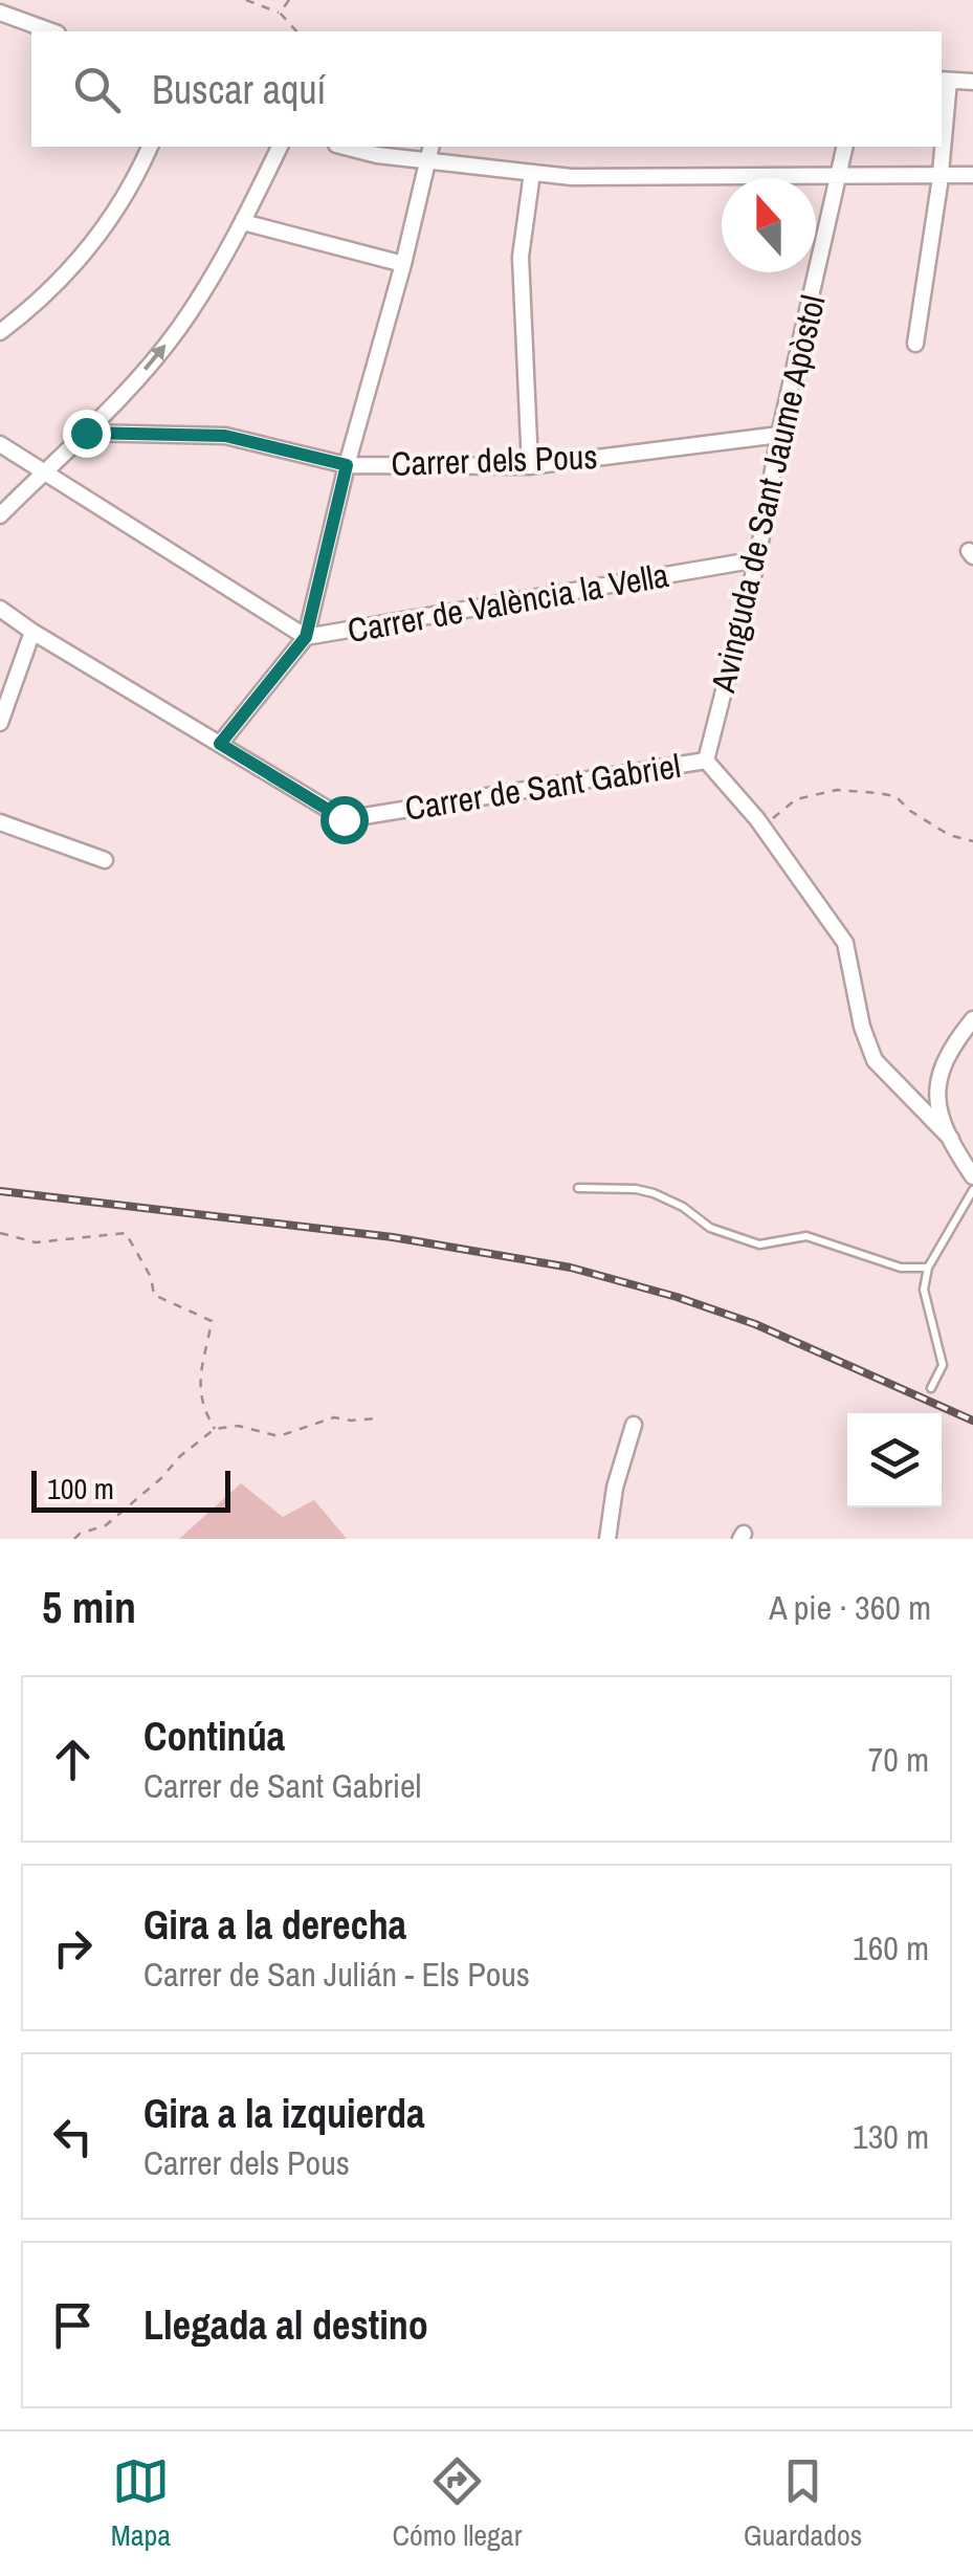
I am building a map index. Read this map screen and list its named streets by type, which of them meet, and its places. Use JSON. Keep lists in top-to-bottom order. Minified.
{"streets":{"street":["Carrer dels Pous","Avinguda de Sant Jaume Apòstol","Carrer de València la Vella","Carrer de Sant Gabriel"]},"crossings":[["Carrer dels Pous","Avinguda de Sant Jaume Apòstol"],["Avinguda de Sant Jaume Apòstol","Carrer de València la Vella"],["Avinguda de Sant Jaume Apòstol","Carrer de Sant Gabriel"]],"scale_bar":"100 m","north":"top","page":{"search":"Buscar aquí","scale":"100 m","heading":["5 min","A pie · 360 m"],"list":[["Continúa","Carrer de Sant Gabriel","70 m"],["Gira a la derecha","Carrer de San Julián - Els Pous","160 m"],["Gira a la izquierda","Carrer dels Pous","130 m"],"Llegada al destino"],"nav":["Mapa","Cómo llegar","Guardados"]}}
